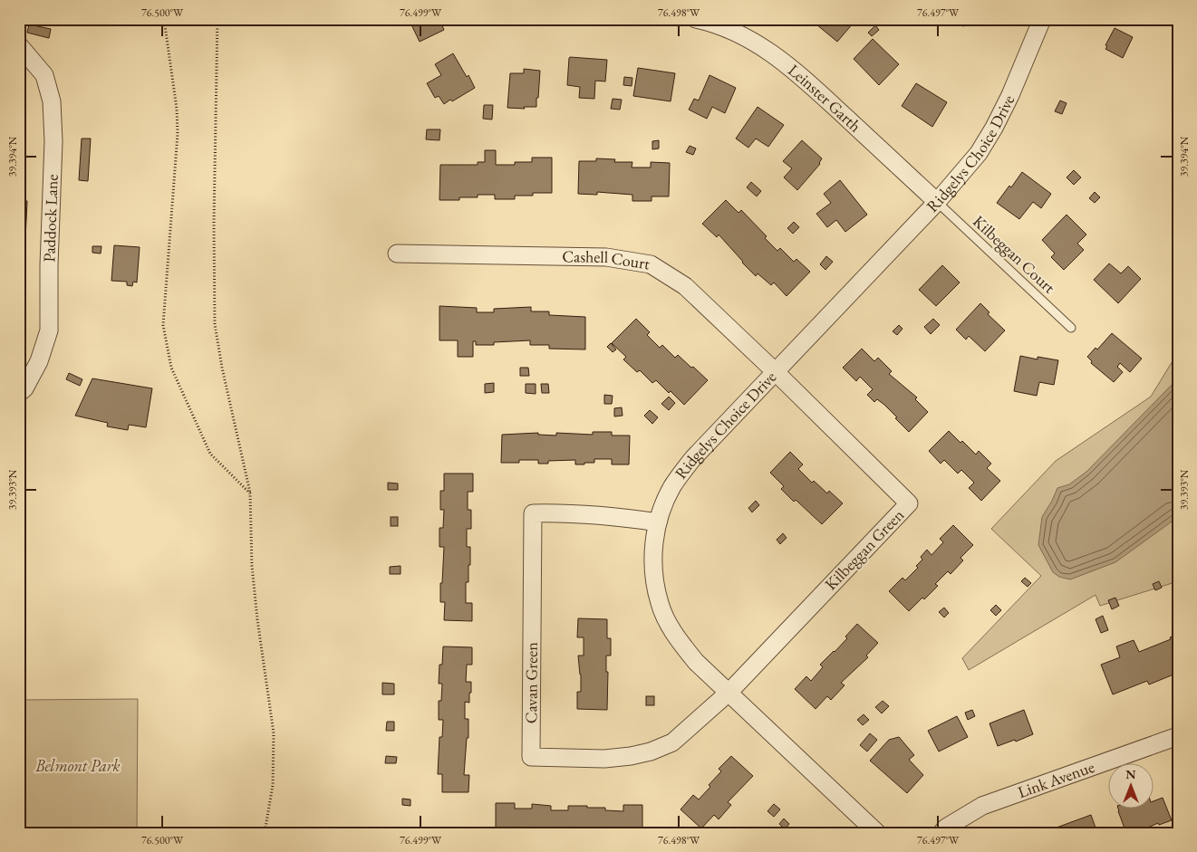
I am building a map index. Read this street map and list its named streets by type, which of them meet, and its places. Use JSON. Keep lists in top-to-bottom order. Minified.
{"streets":{"street":["Leinster Garth","Ridgelys Choice Drive","Paddock Lane","Cashell Court","Kilbeggan Green","Cavan Green","Link Avenue"],"lane":["Kilbeggan Court"]},"crossings":[["Leinster Garth","Ridgelys Choice Drive"],["Leinster Garth","Kilbeggan Court"],["Ridgelys Choice Drive","Kilbeggan Court"],["Ridgelys Choice Drive","Cashell Court"],["Ridgelys Choice Drive","Kilbeggan Green"],["Ridgelys Choice Drive","Cavan Green"],["Cashell Court","Kilbeggan Green"],["Kilbeggan Green","Cavan Green"]],"parks":["Belmont Park"],"north":"top","coordinates":["76.500°W","76.499°W","76.498°W","76.497°W","39.394°N","39.393°N"]}
